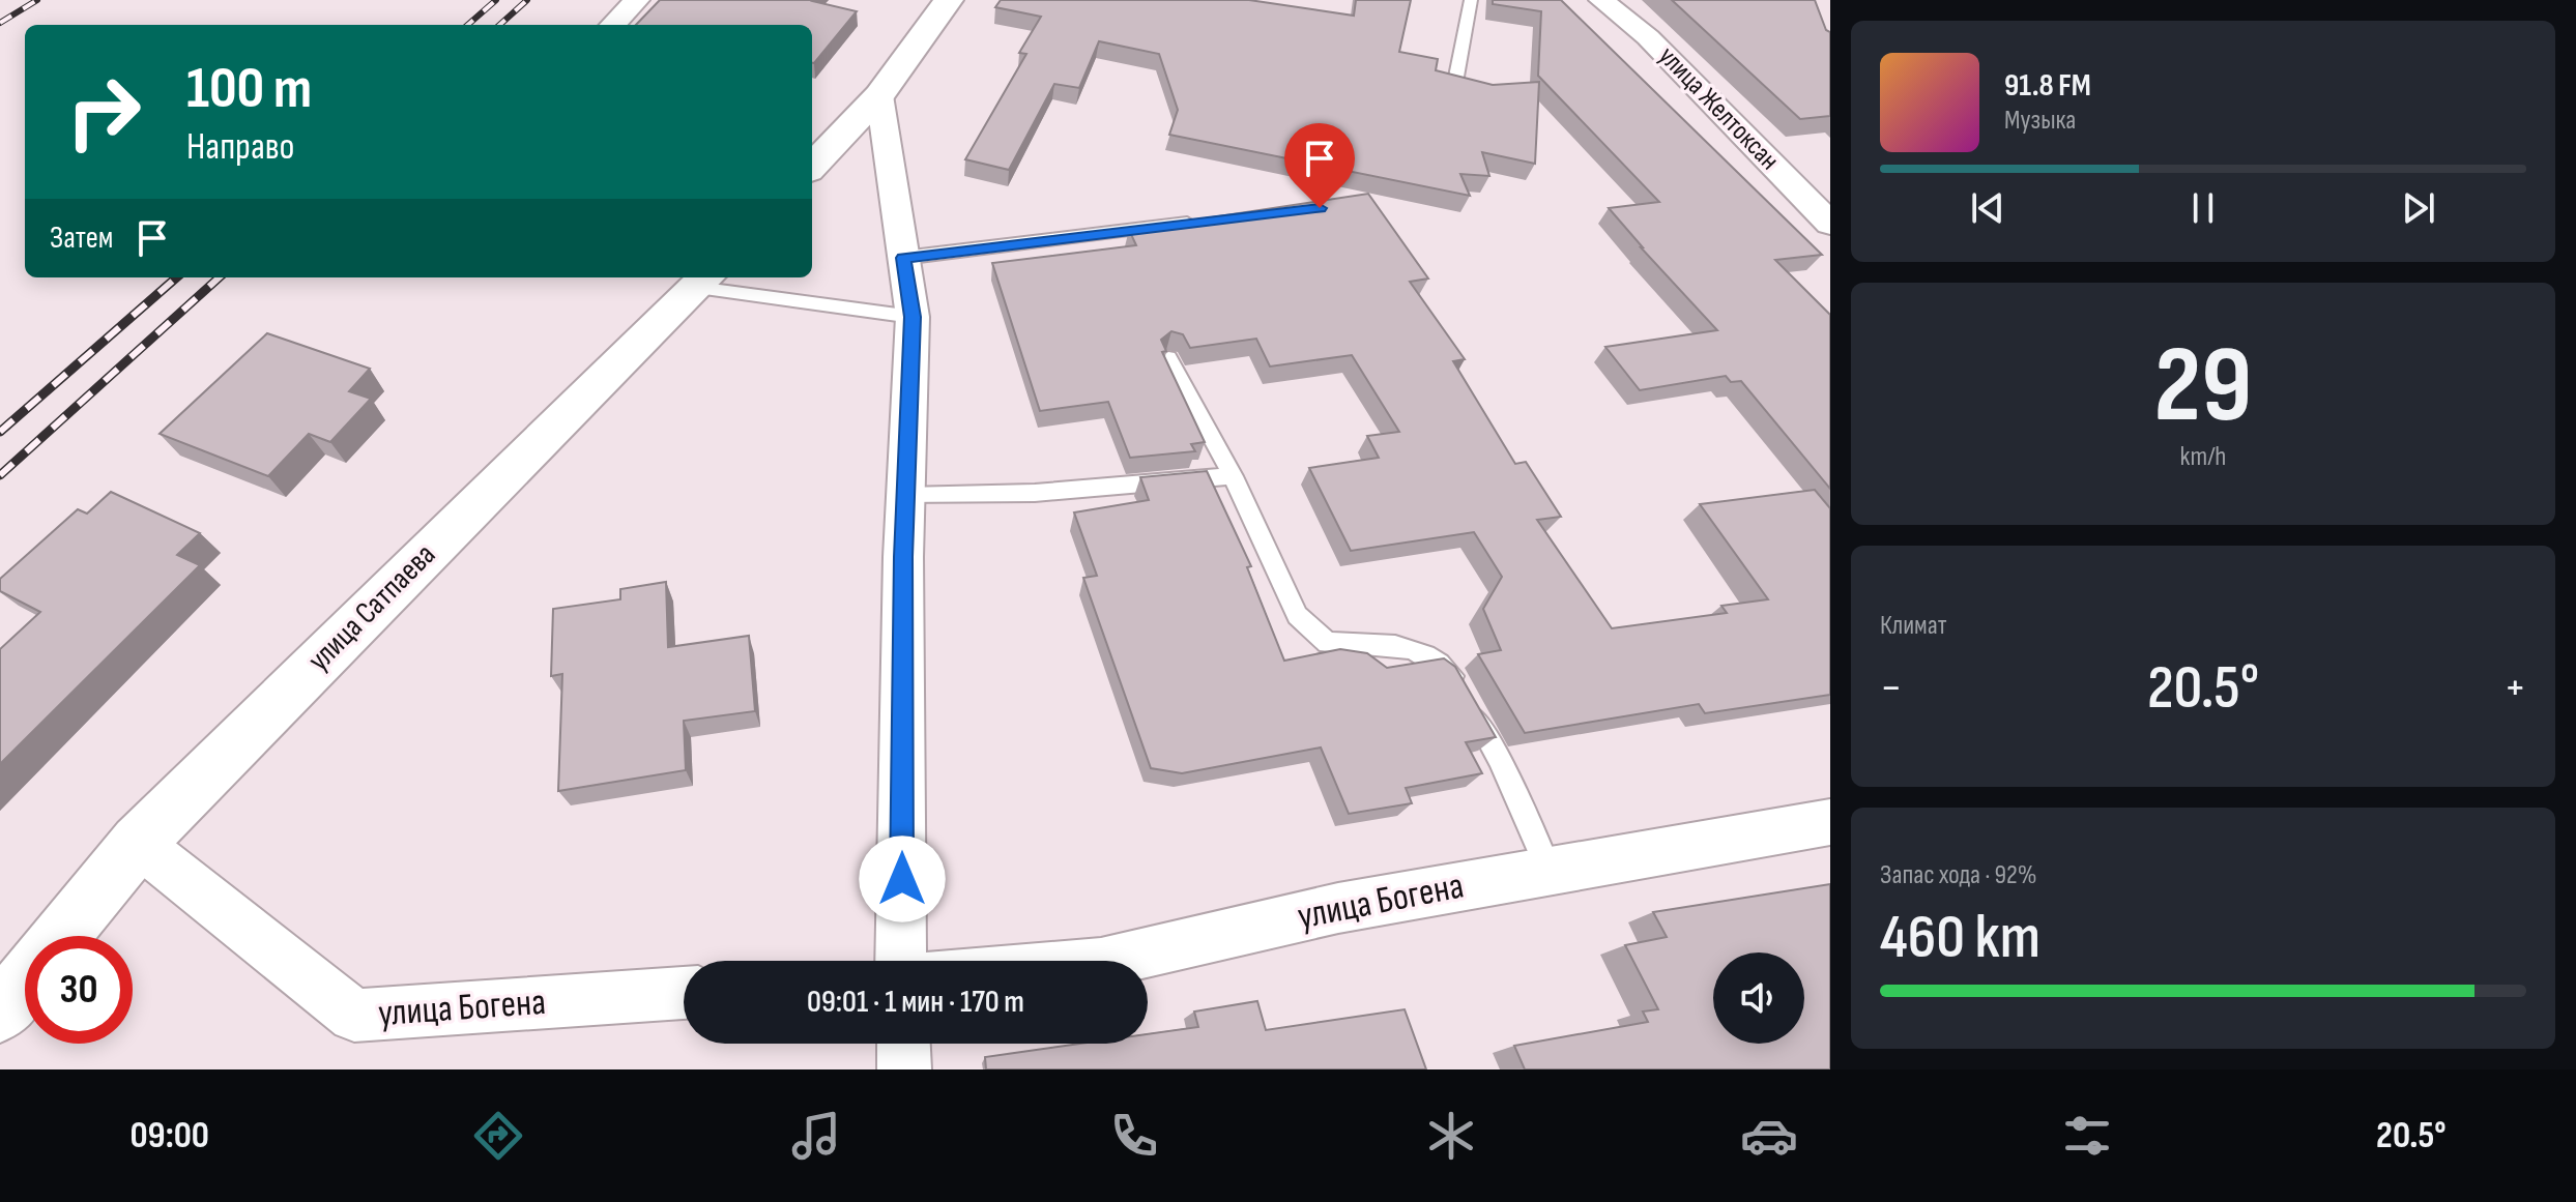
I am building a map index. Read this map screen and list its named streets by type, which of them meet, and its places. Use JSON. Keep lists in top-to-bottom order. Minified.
{"streets":{"street":["улица Желтоксан","улица Сатпаева","улица Богена"]},"crossings":[["улица Сатпаева","улица Богена"]],"page":{"turn":["100 m","Направо"],"song":["91.8 FM","Музыка"],"then":"Затем","tile":[["29","km/h"],"Климат",["Запас хода · 92%","460 km"]],"heat":["−","20.5°","+"],"limit":"30","trip":"09:01 · 1 мин · 170 m","tabs":["09:00","20.5°"]}}
